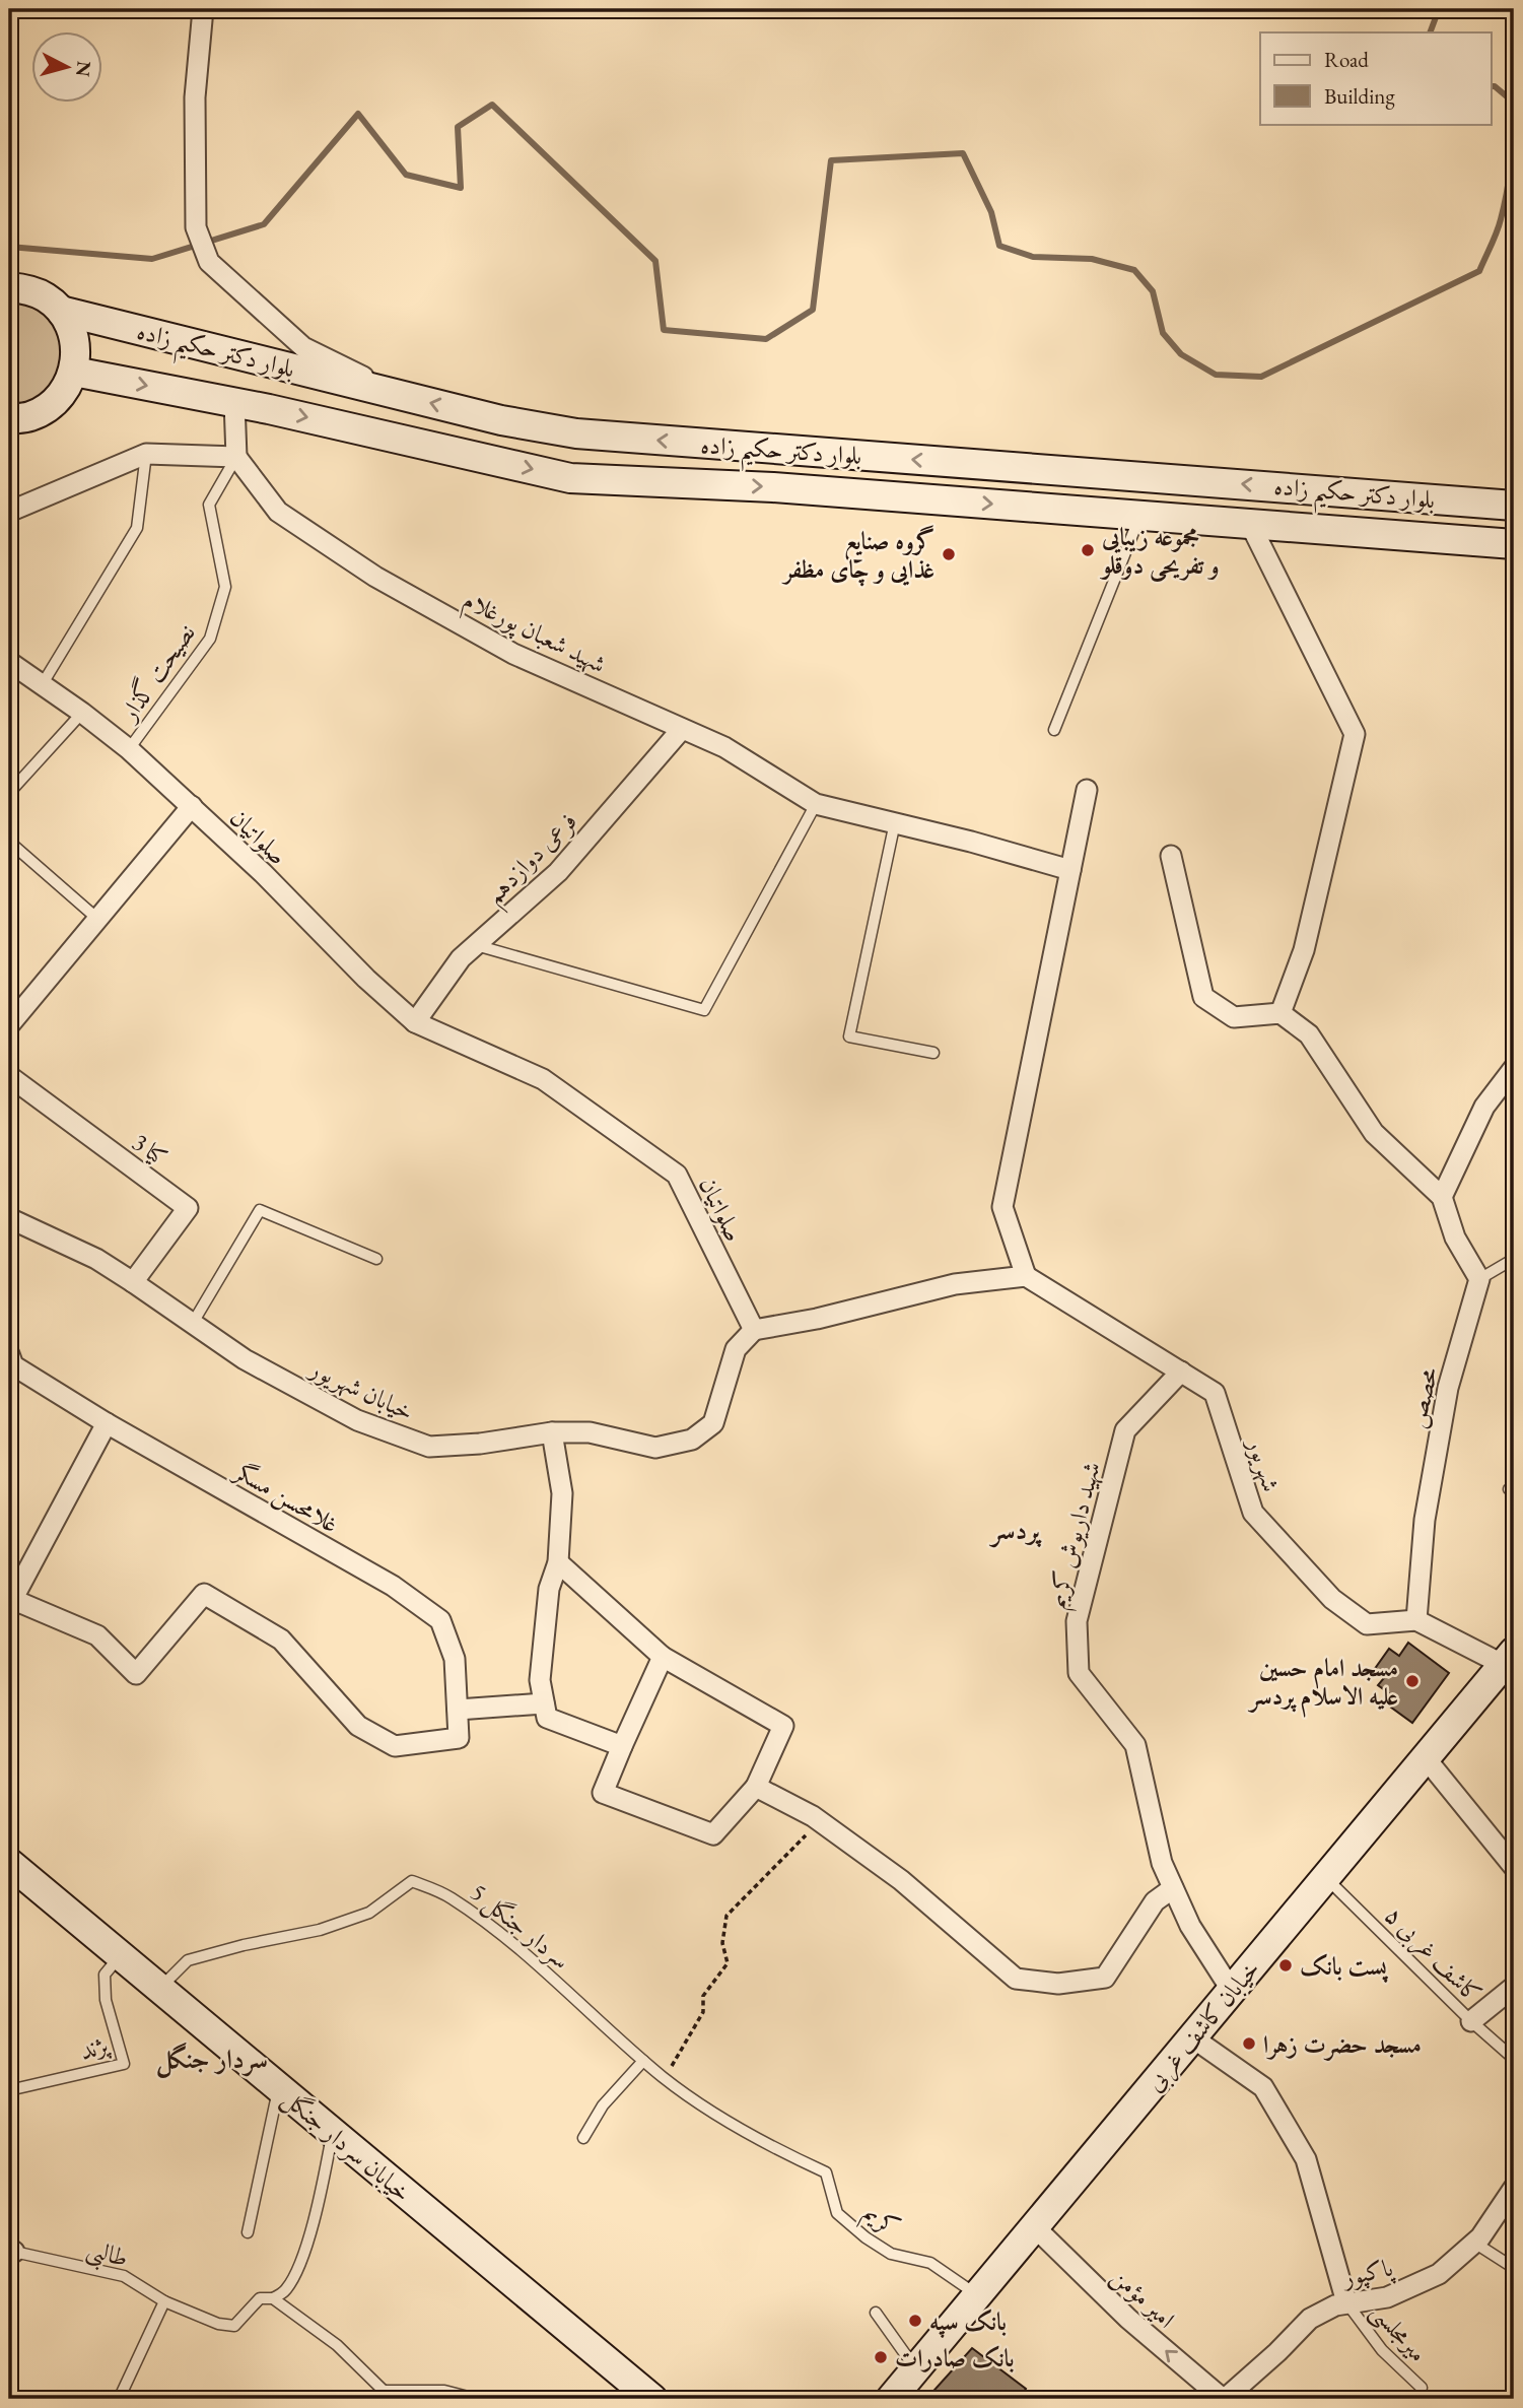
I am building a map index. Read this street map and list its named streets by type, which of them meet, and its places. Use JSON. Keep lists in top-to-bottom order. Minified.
{"streets":{"main road":["بلوار دکتر حکیم زاده","خیابان کاشف غربی","خیابان سردار جنگل"],"street":["شهید شعبان پورغلام","صلواتیان","فرعی دوازدهم","کیا 3","خیابان شهریور","محصص","شهریور","غلامحسن مسگر","شهید داریوش کریم","پاکپور","امیر مؤمن"],"lane":["نصیحت گذار","سردار جنگل 5","کاشف غربی ۵","پژند","کریم","طالبی","میرمجلسی"]},"crossings":[["شهید شعبان پورغلام","نصیحت گذار"],["شهید شعبان پورغلام","فرعی دوازدهم"],["نصیحت گذار","صلواتیان"],["صلواتیان","فرعی دوازدهم"],["صلواتیان","خیابان شهریور"],["کیا 3","خیابان شهریور"],["محصص","شهریور"],["شهریور","شهید داریوش کریم"],["شهید داریوش کریم","خیابان کاشف غربی"],["سردار جنگل 5","خیابان سردار جنگل"],["سردار جنگل 5","کریم"],["کاشف غربی ۵","خیابان کاشف غربی"],["خیابان کاشف غربی","کریم"],["خیابان کاشف غربی","امیر مؤمن"],["پژند","خیابان سردار جنگل"],["پاکپور","امیر مؤمن"],["پاکپور","میرمجلسی"]],"one_way":["امیر مؤمن"],"districts":["پردسر","سردار جنگل"],"places":["مجموعه زیبایی و تفریحی دوقلو","گروه صنایع غذایی و چای مظفر","مسجد امام حسین علیه الاسلام پردسر","پست بانک","مسجد حضرت زهرا","بانک سپه","بانک صادرات"],"legend":["Road","Building"],"north":"right"}
